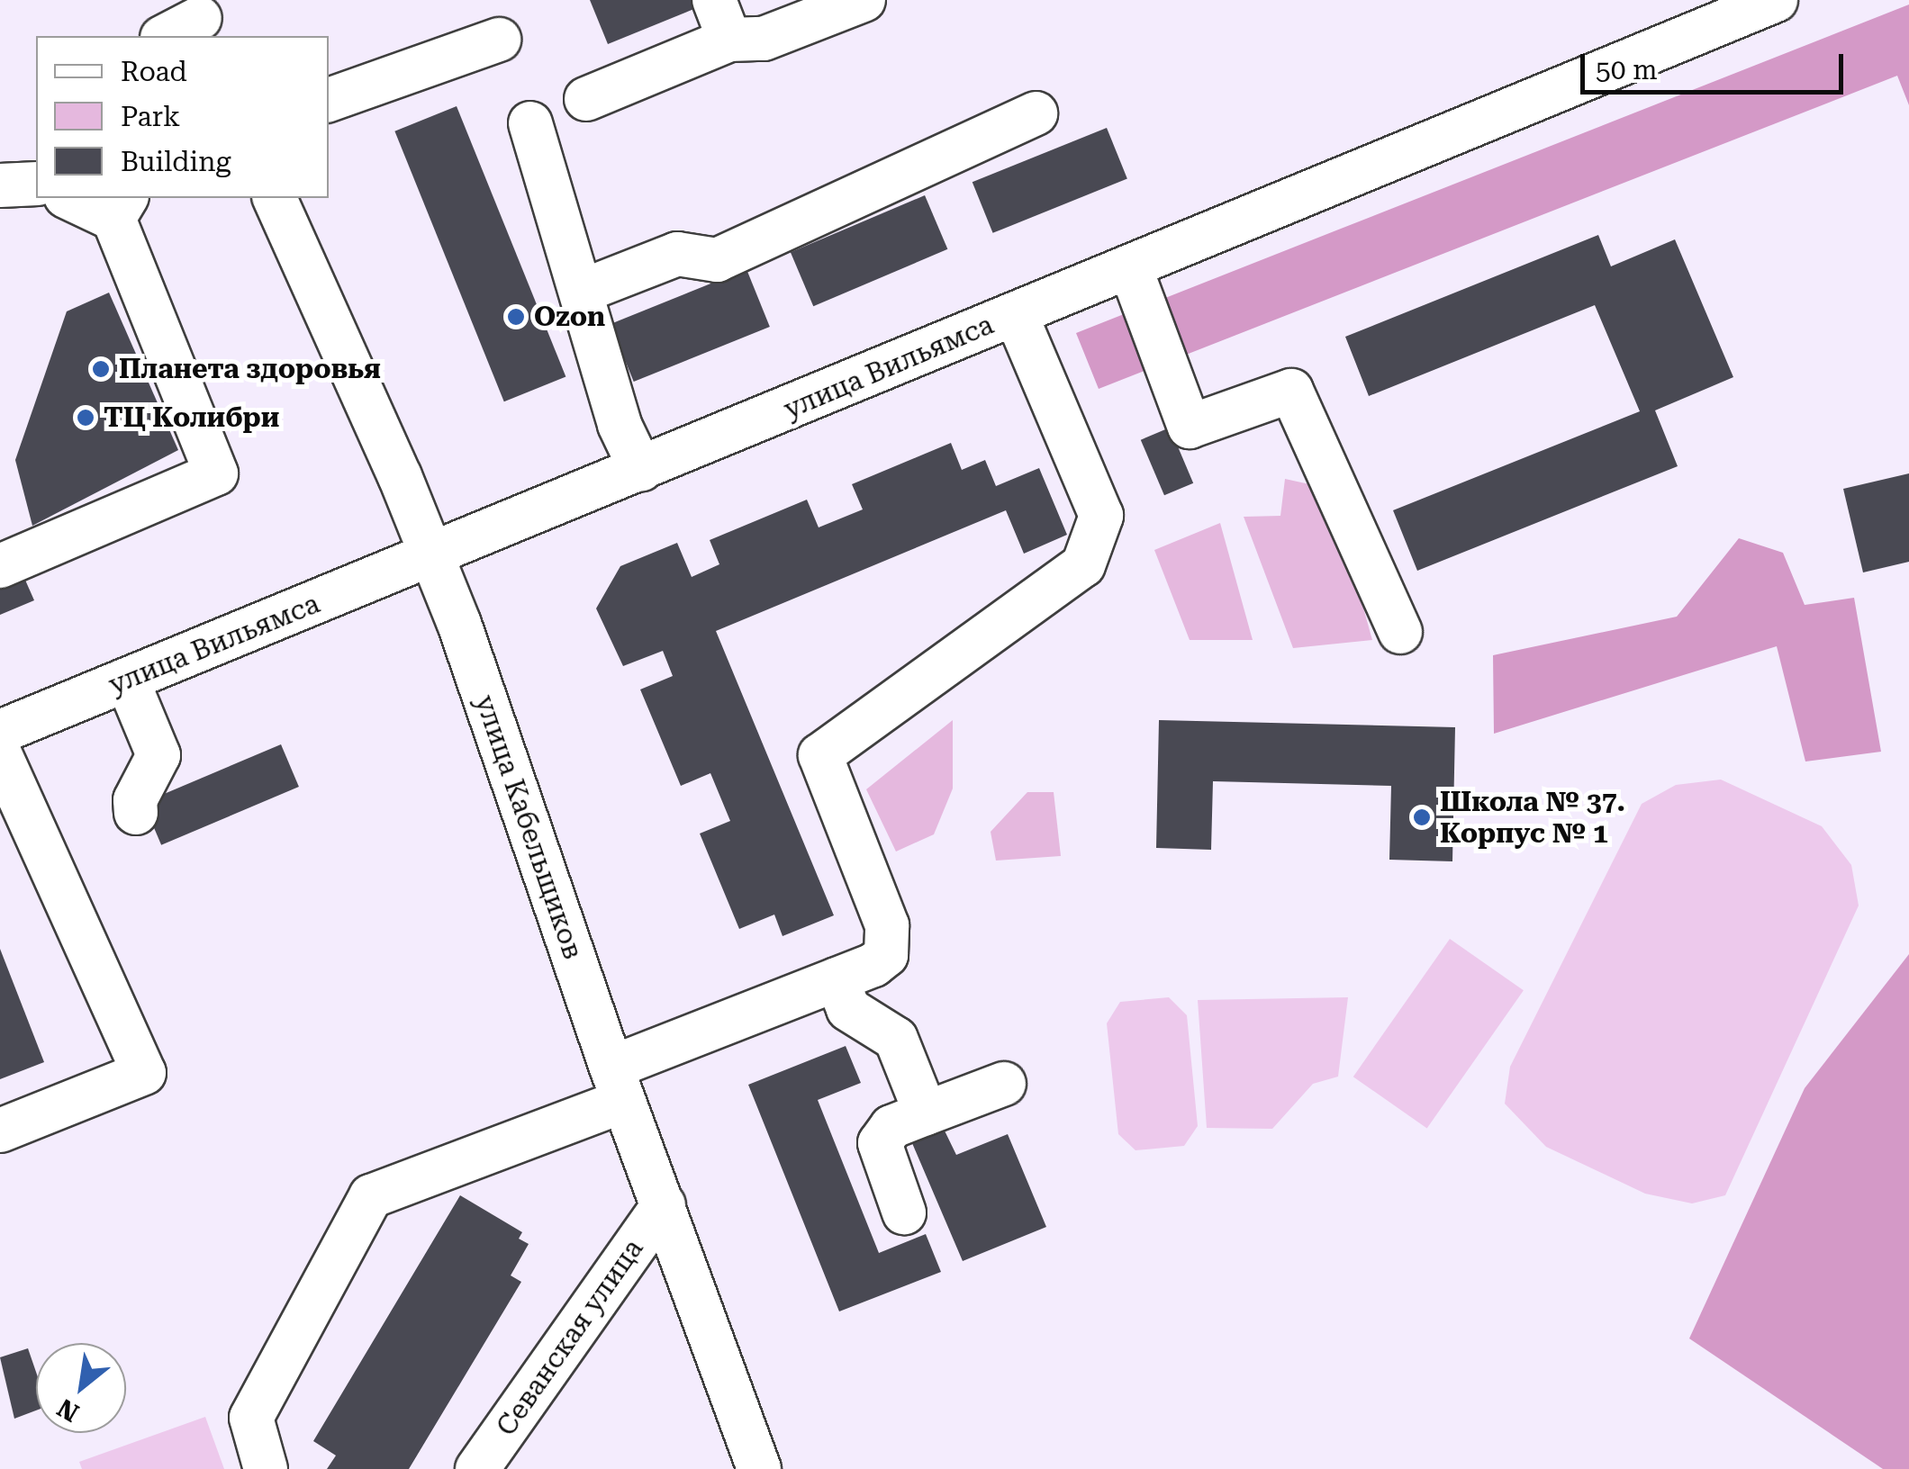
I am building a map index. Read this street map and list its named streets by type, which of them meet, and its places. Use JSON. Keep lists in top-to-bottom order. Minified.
{"streets":{"street":["улица Вильямса","улица Кабельщиков","Севанская улица"]},"crossings":[["улица Вильямса","улица Кабельщиков"],["улица Кабельщиков","Севанская улица"]],"places":["Ozon","Планета здоровья","ТЦ Колибри","Школа № 37. Корпус № 1"],"legend":["Road","Park","Building"],"scale_bar":"50 m","north":"bottom left"}
